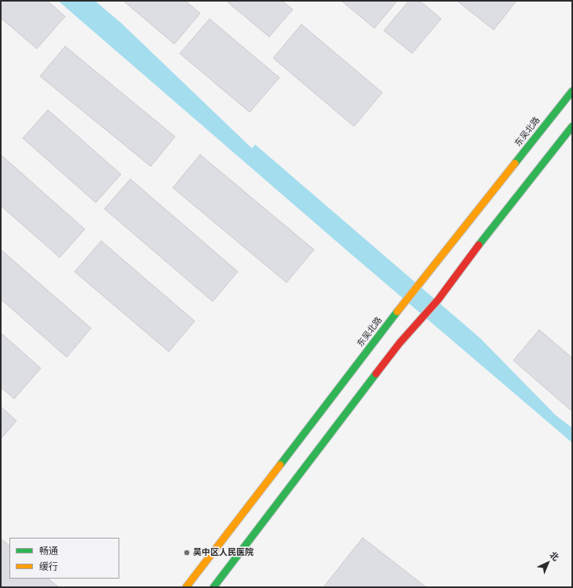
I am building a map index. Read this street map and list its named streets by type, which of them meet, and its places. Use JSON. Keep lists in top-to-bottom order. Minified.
{"streets":{"main road":["东吴北路"]},"places":["吴中区人民医院"],"legend":["畅通","缓行"],"north":"top right"}
